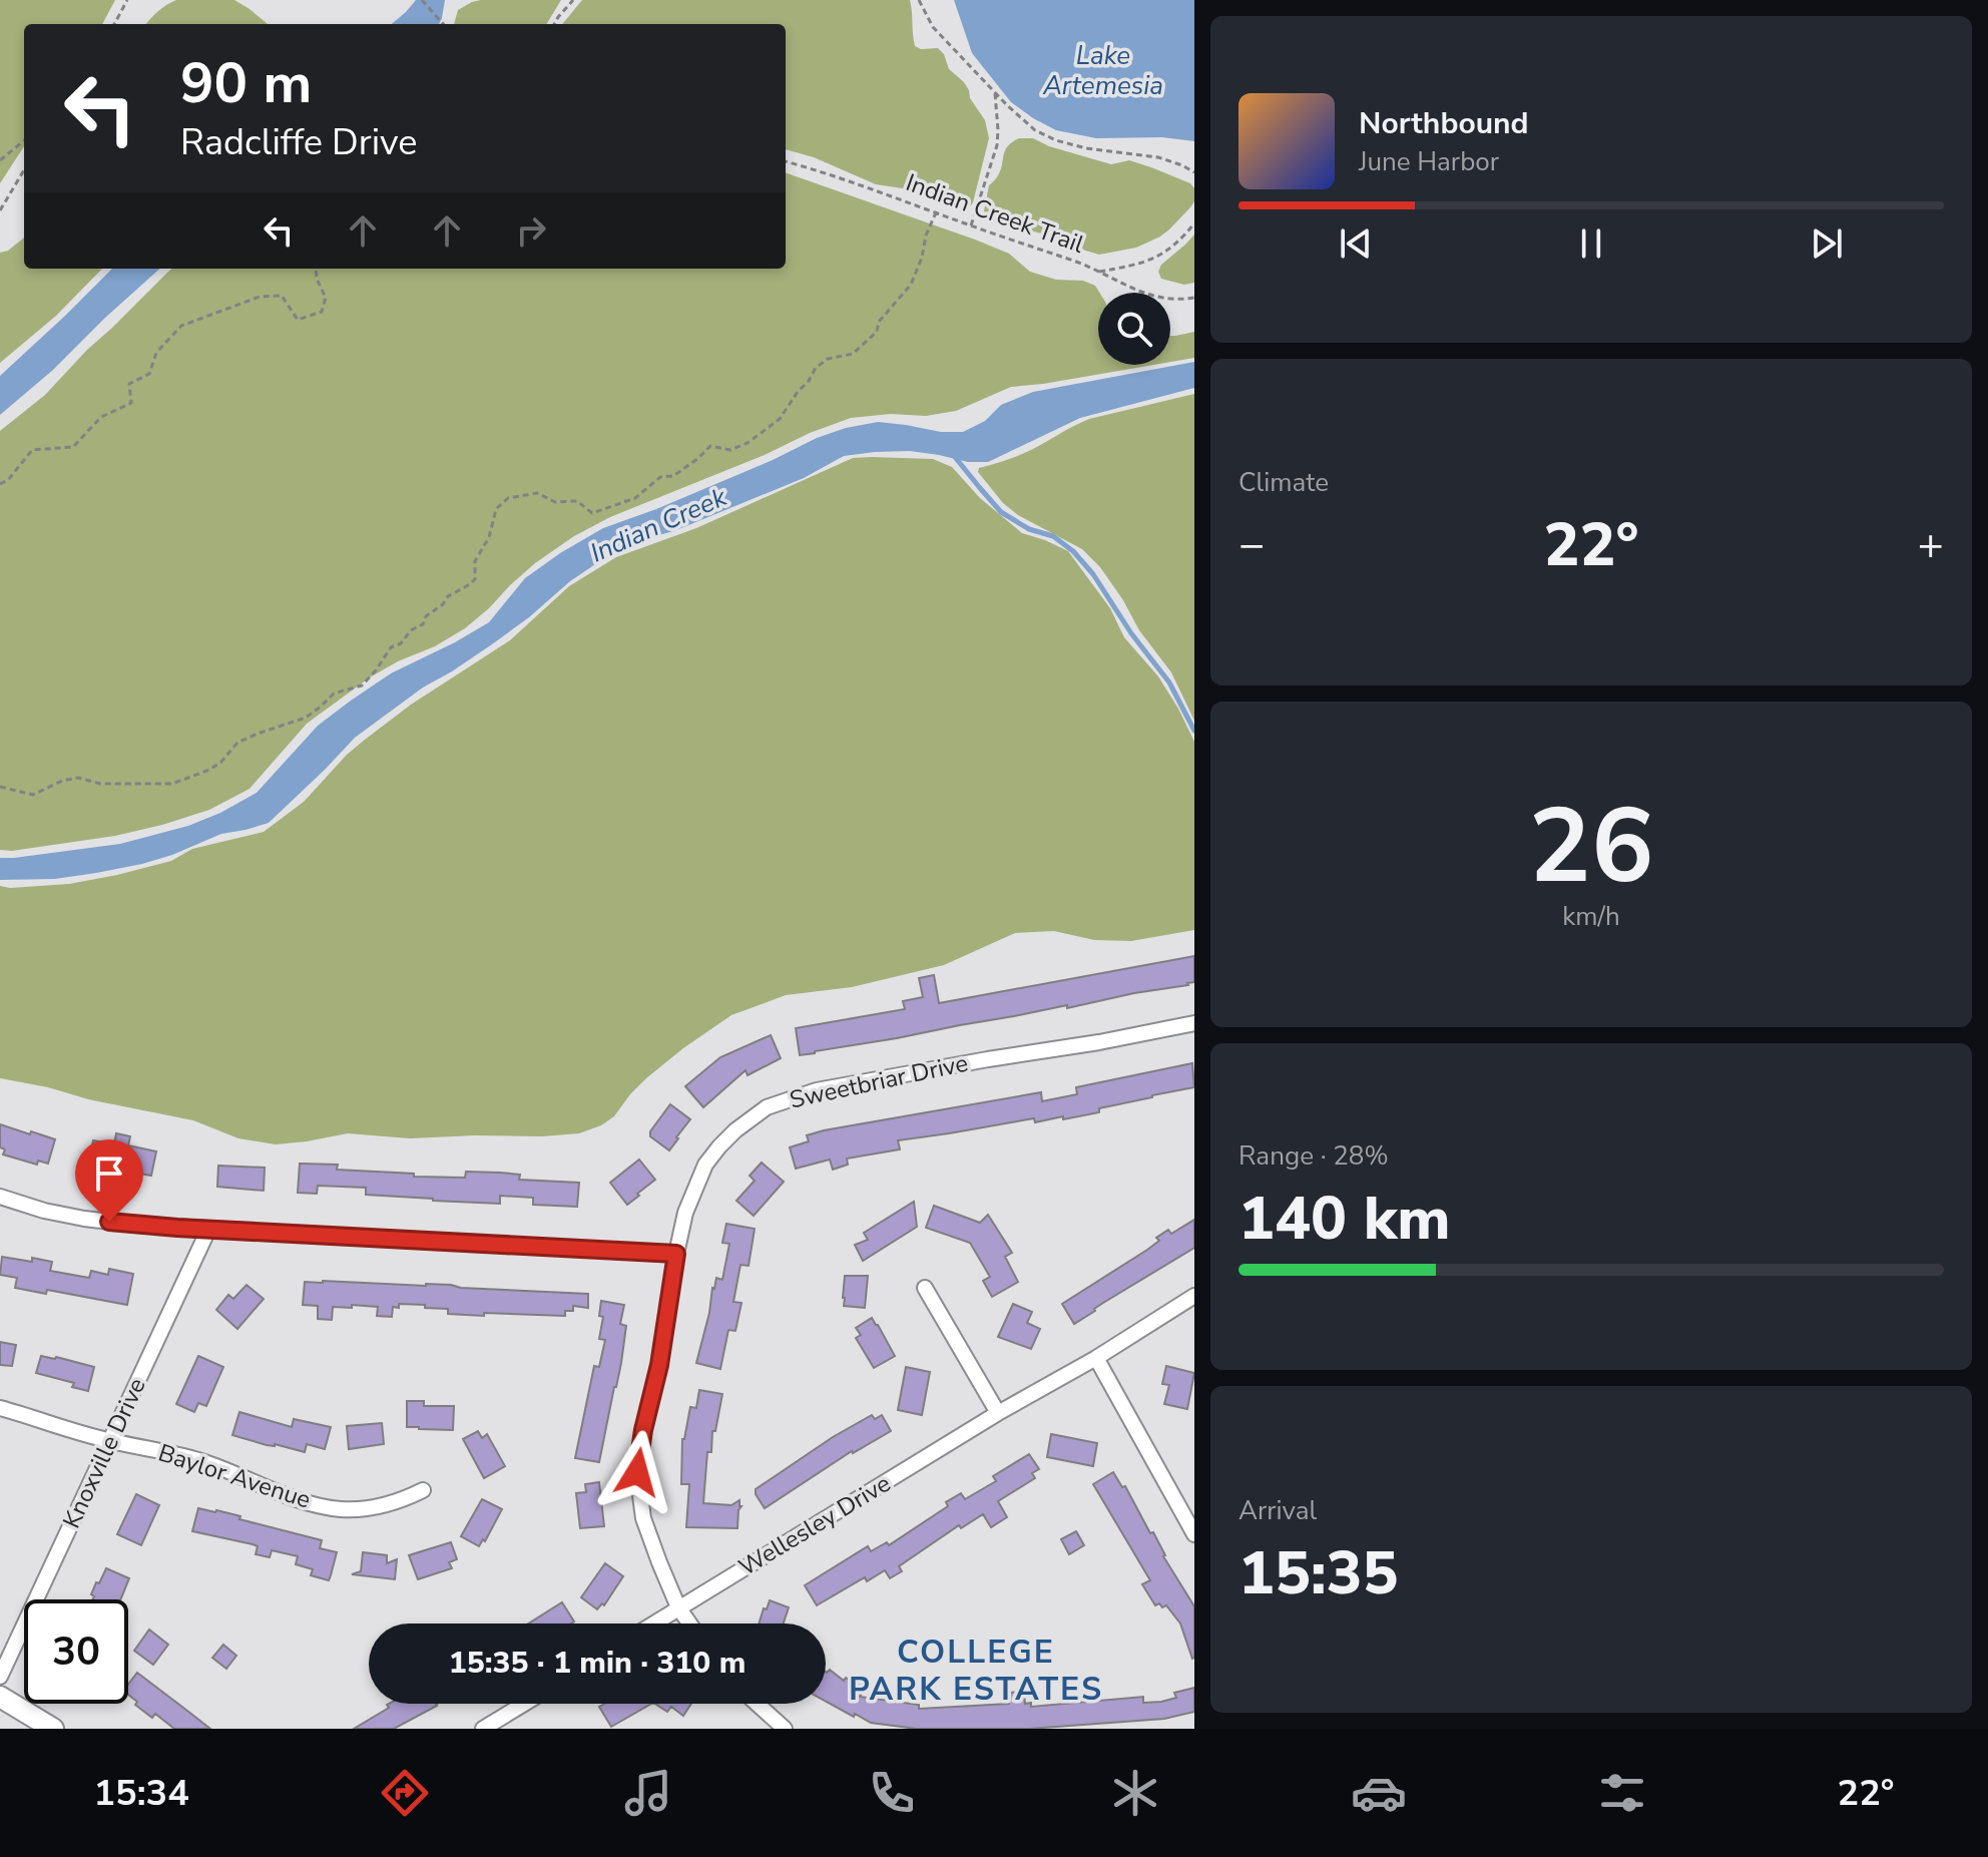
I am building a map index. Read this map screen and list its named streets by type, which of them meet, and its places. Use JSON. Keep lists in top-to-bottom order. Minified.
{"streets":{"street":["Sweetbriar Drive","Knoxville Drive","Baylor Avenue","Wellesley Drive"],"path":["Indian Creek Trail"]},"crossings":[["Sweetbriar Drive","Wellesley Drive"],["Knoxville Drive","Baylor Avenue"]],"districts":["COLLEGE PARK ESTATES"],"water":["Lake Artemesia","Indian Creek"],"page":{"turn":["90 m","Radcliffe Drive"],"song":["Northbound","June Harbor"],"tile":["Climate",["26","km/h"],["Range · 28%","140 km"],["Arrival","15:35"]],"heat":["−","22°","+"],"limit":"30","trip":"15:35 · 1 min · 310 m","tabs":["15:34","22°"]}}
